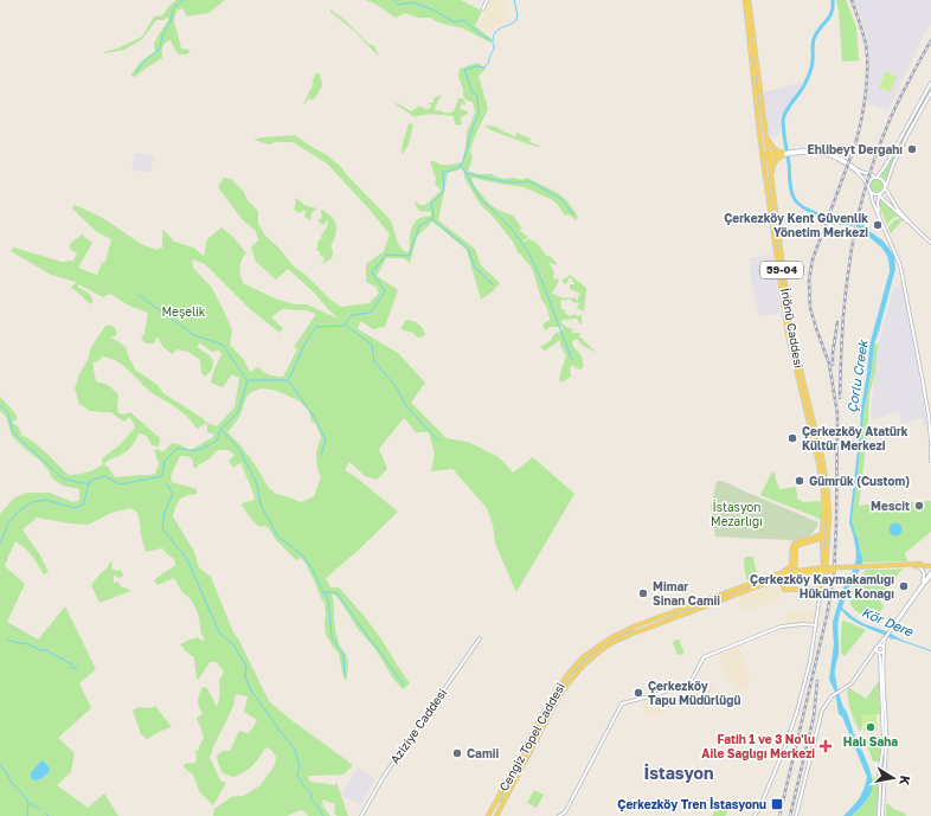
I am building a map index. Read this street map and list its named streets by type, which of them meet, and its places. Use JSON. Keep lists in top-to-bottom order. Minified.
{"streets":{"main road":["59-04","İnönü Caddesi","Aziziye Caddesi","Cengiz Topel Caddesi"]},"crossings":[["59-04","İnönü Caddesi"]],"districts":["İstasyon"],"water":["Çorlu Creek","Kör Dere"],"parks":["Meşelik","İstasyon Mezarlığı"],"places":{"other":["Ehlibeyt Dergahı","Çerkezköy Kent Güvenlik Yönetim Merkezi","Çerkezköy Atatürk Kültür Merkezi","Gümrük (Custom)","Mescit","Çerkezköy Kaymakamlığı Hükümet Konağı","Mimar Sinan Camii","Çerkezköy Tapu Müdürlüğü","Halı Saha","Camii"],"health":["Fatih 1 ve 3 No'lu Aile Sağlığı Merkezi"],"transit":["Çerkezköy Tren İstasyonu"]},"north":"right"}
